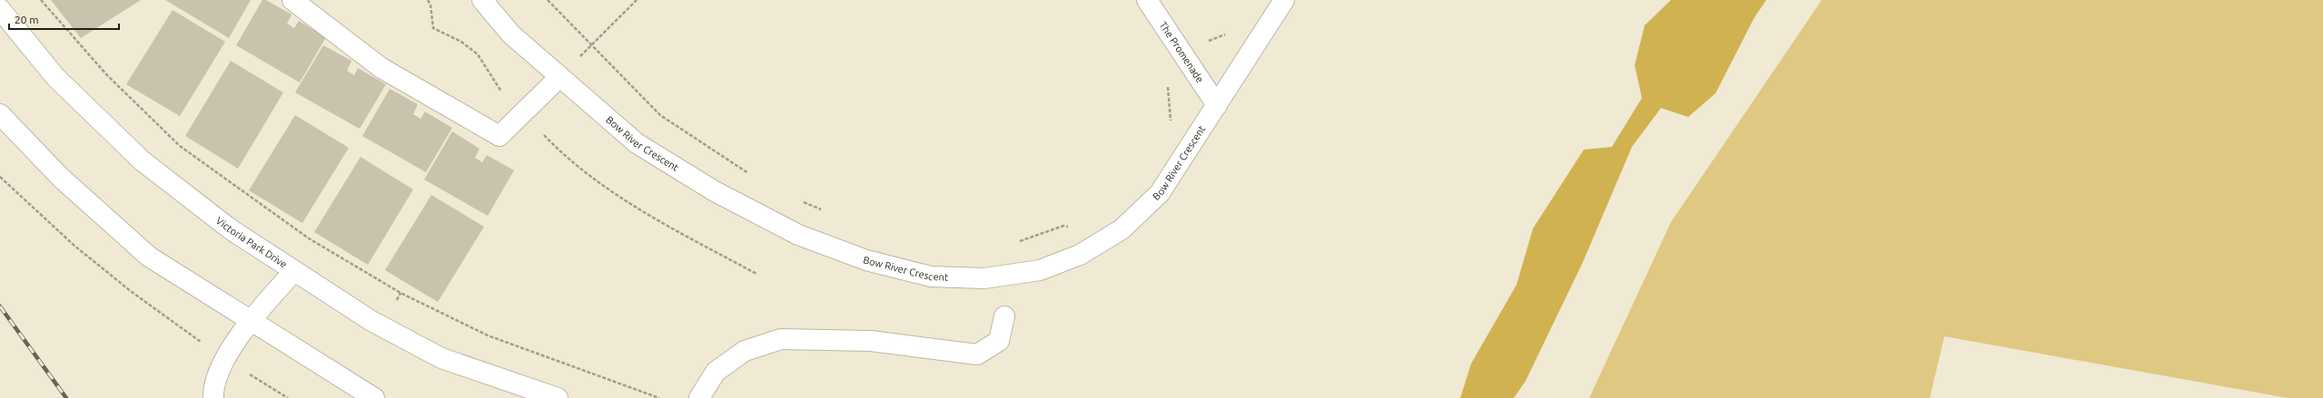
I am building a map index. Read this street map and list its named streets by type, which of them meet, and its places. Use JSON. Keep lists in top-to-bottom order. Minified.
{"streets":{"street":["The Promenade","Bow River Crescent","Victoria Park Drive"]},"crossings":[["The Promenade","Bow River Crescent"]],"scale_bar":"20 m"}
